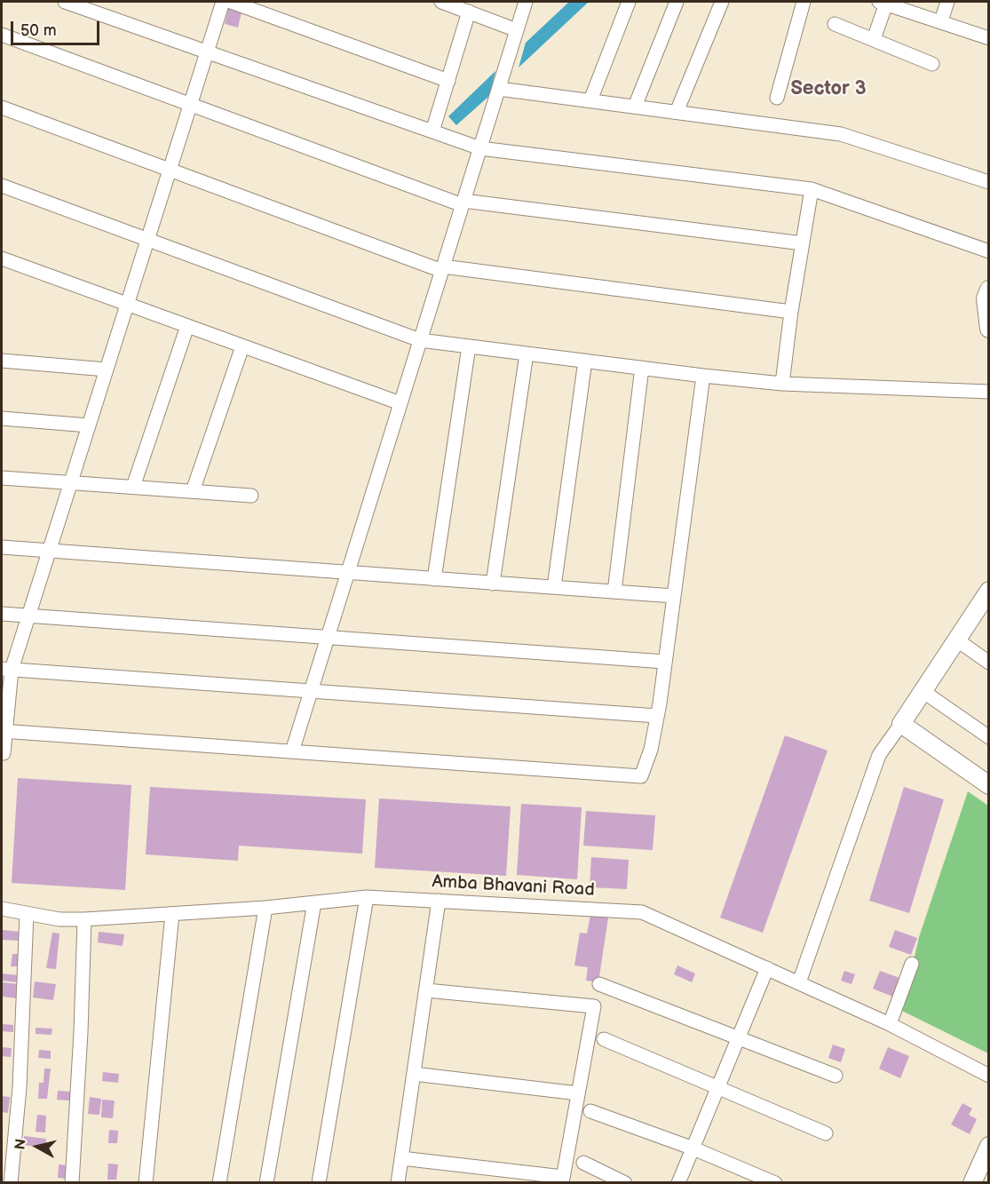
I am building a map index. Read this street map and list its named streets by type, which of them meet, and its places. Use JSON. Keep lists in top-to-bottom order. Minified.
{"streets":{"street":["Amba Bhavani Road"]},"districts":["Sector 3"],"scale_bar":"50 m","north":"left"}
